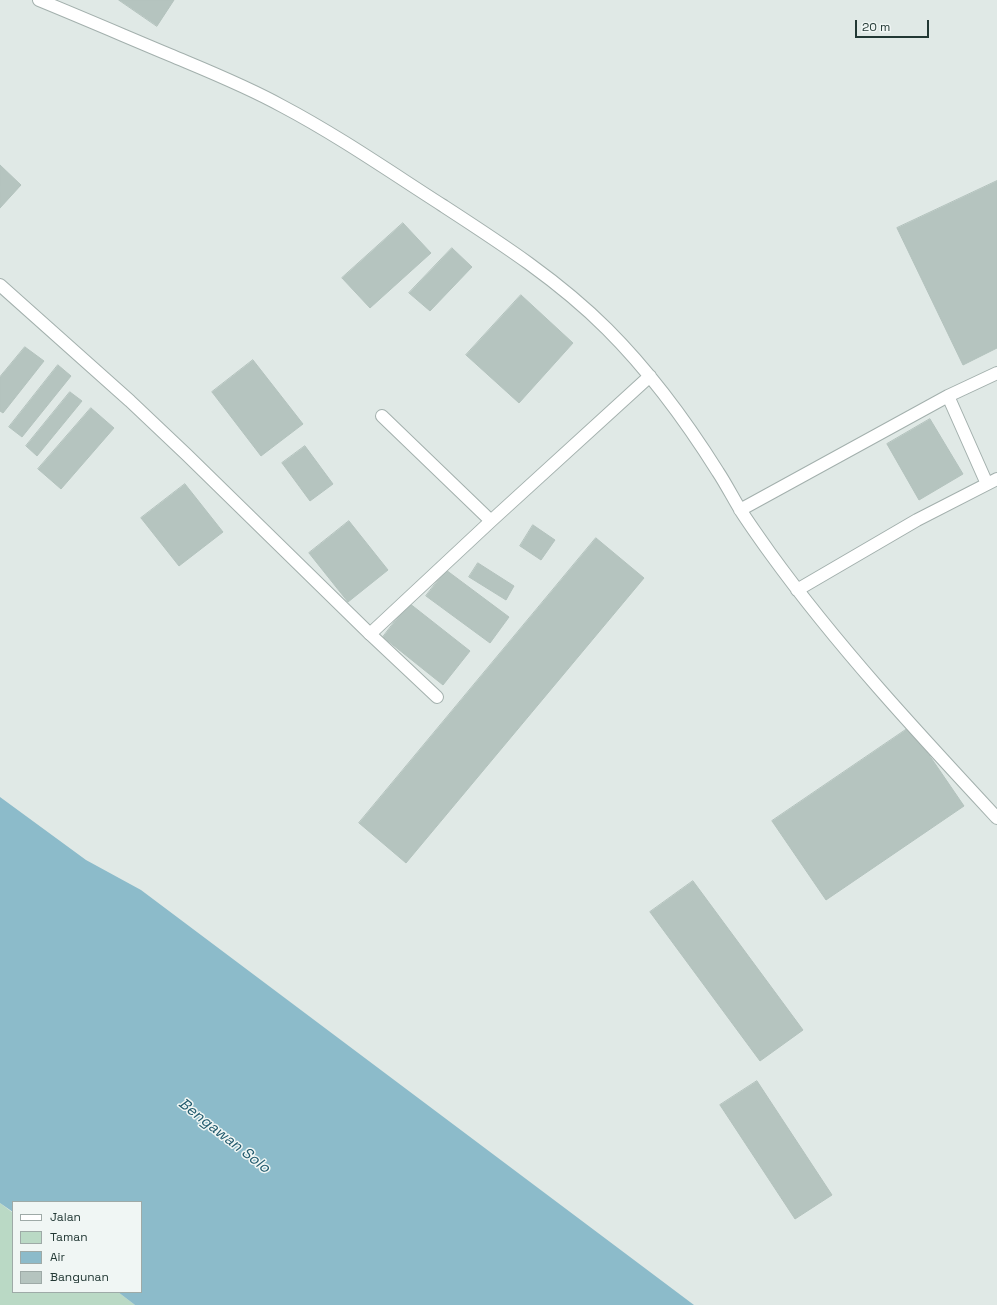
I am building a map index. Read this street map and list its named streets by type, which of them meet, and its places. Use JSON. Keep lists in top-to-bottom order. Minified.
{"water":["Bengawan Solo"],"legend":["Jalan","Taman","Air","Bangunan"],"scale_bar":"20 m"}
